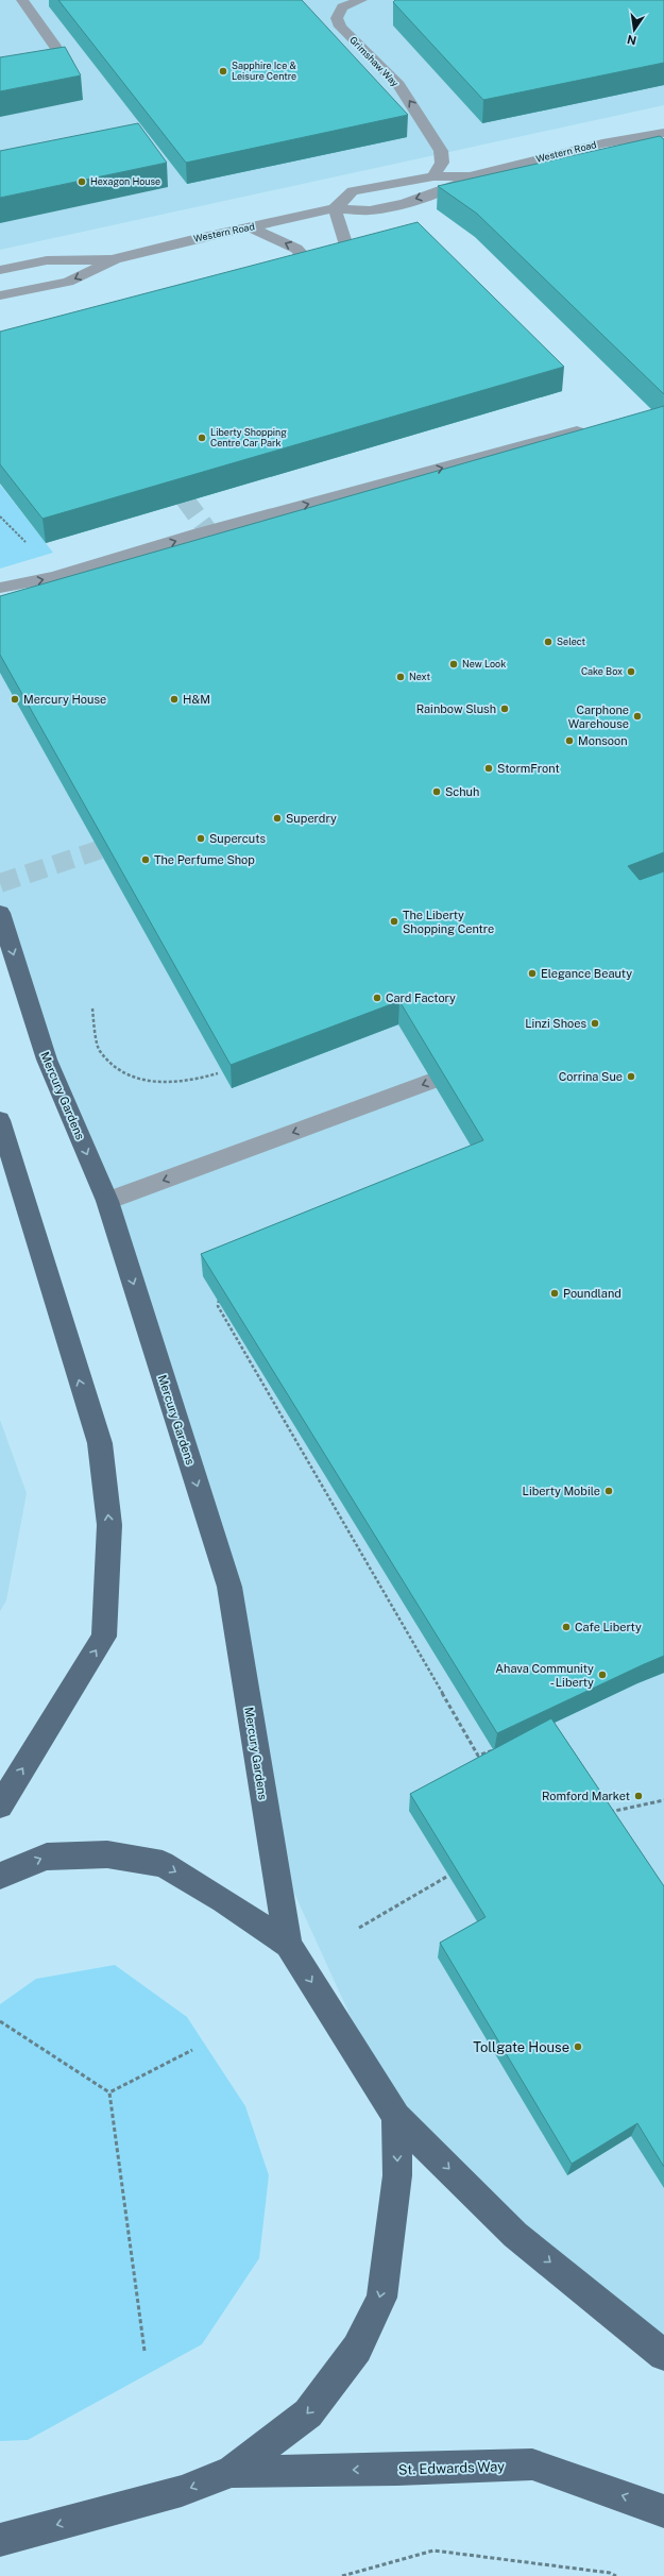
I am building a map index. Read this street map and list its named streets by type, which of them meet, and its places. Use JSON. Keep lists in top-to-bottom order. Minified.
{"streets":{"main road":["Mercury Gardens","St. Edwards Way"],"street":["Grimshaw Way","Western Road"]},"crossings":[["Grimshaw Way","Western Road"]],"one_way":["Grimshaw Way","St. Edwards Way"],"places":["Sapphire Ice & Leisure Centre","Hexagon House","Liberty Shopping Centre Car Park","Select","New Look","Cake Box","Next","Mercury House","H&M","Rainbow Slush","Carphone Warehouse","Monsoon","StormFront","Schuh","Superdry","Supercuts","The Perfume Shop","The Liberty Shopping Centre","Elegance Beauty","Card Factory","Linzi Shoes","Corrina Sue","Poundland","Liberty Mobile","Cafe Liberty","Ahava Community - Liberty","Romford Market","Tollgate House"],"north":"bottom"}
